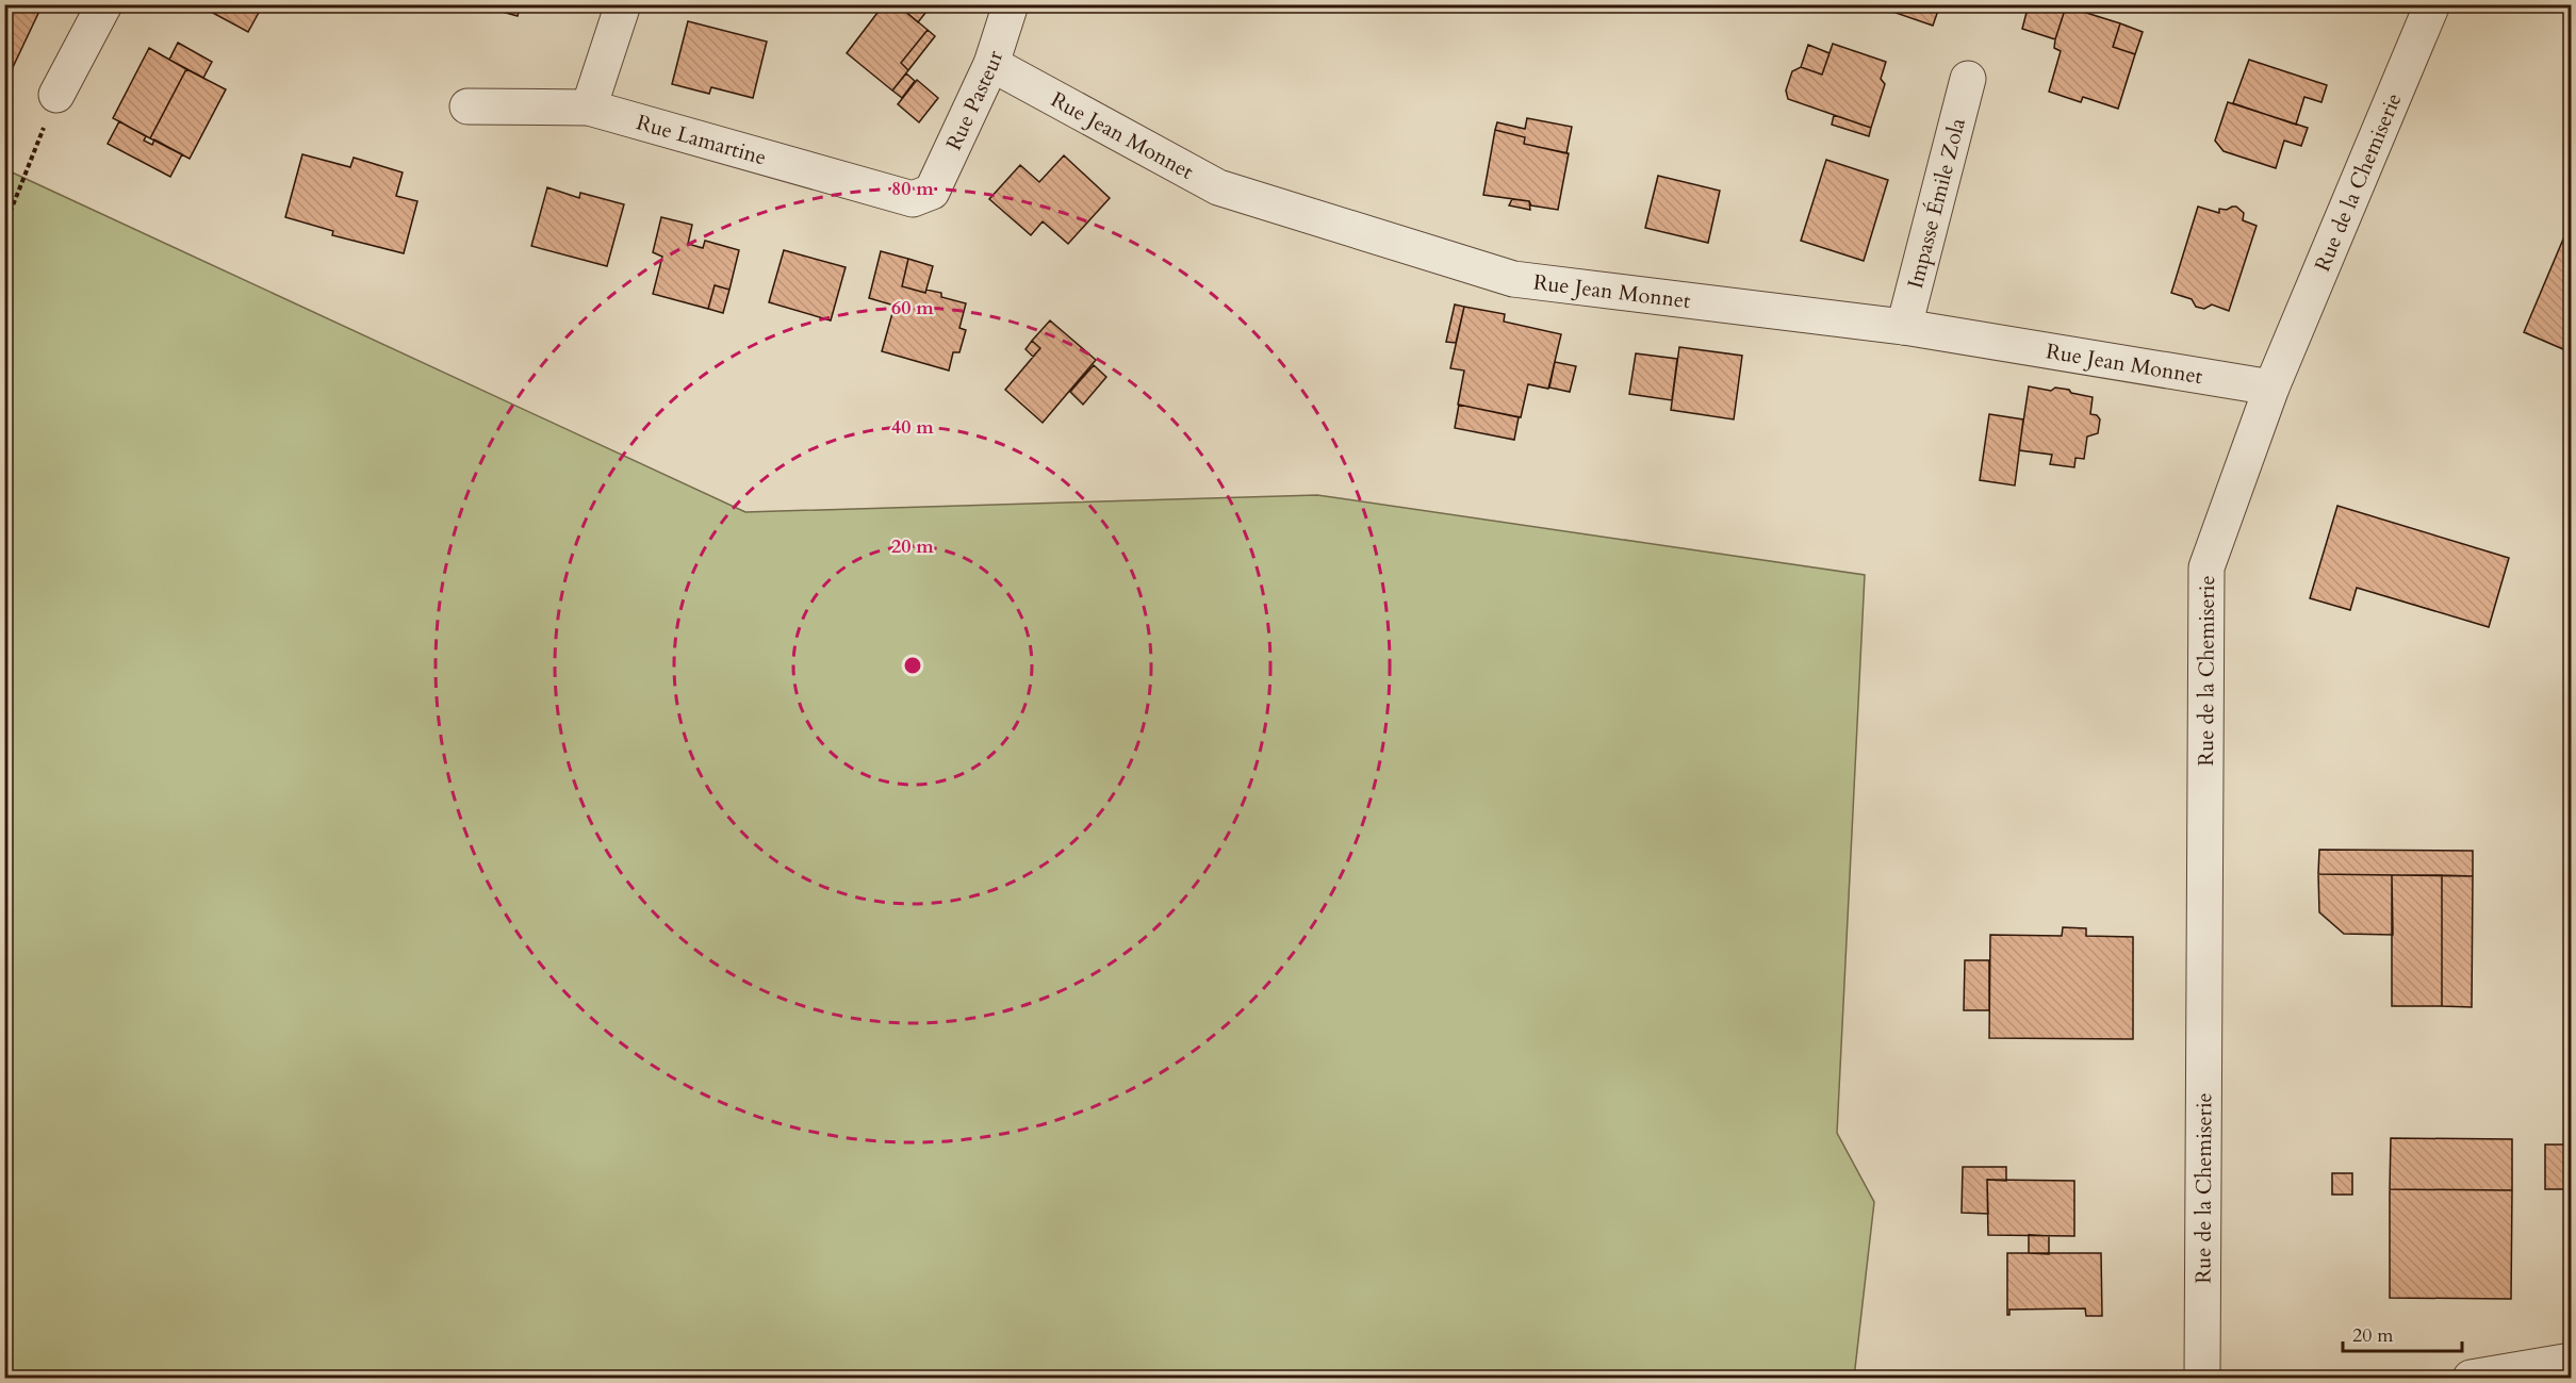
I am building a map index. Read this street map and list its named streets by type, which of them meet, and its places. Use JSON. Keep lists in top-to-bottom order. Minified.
{"streets":{"street":["Rue Pasteur","Rue Jean Monnet","Rue Lamartine","Rue de la Chemiserie","Impasse Émile Zola"]},"crossings":[["Rue Pasteur","Rue Jean Monnet"],["Rue Pasteur","Rue Lamartine"],["Rue Jean Monnet","Rue de la Chemiserie"],["Rue Jean Monnet","Impasse Émile Zola"]],"scale_bar":"20 m","rings":["80 m","60 m","40 m","20 m"]}
